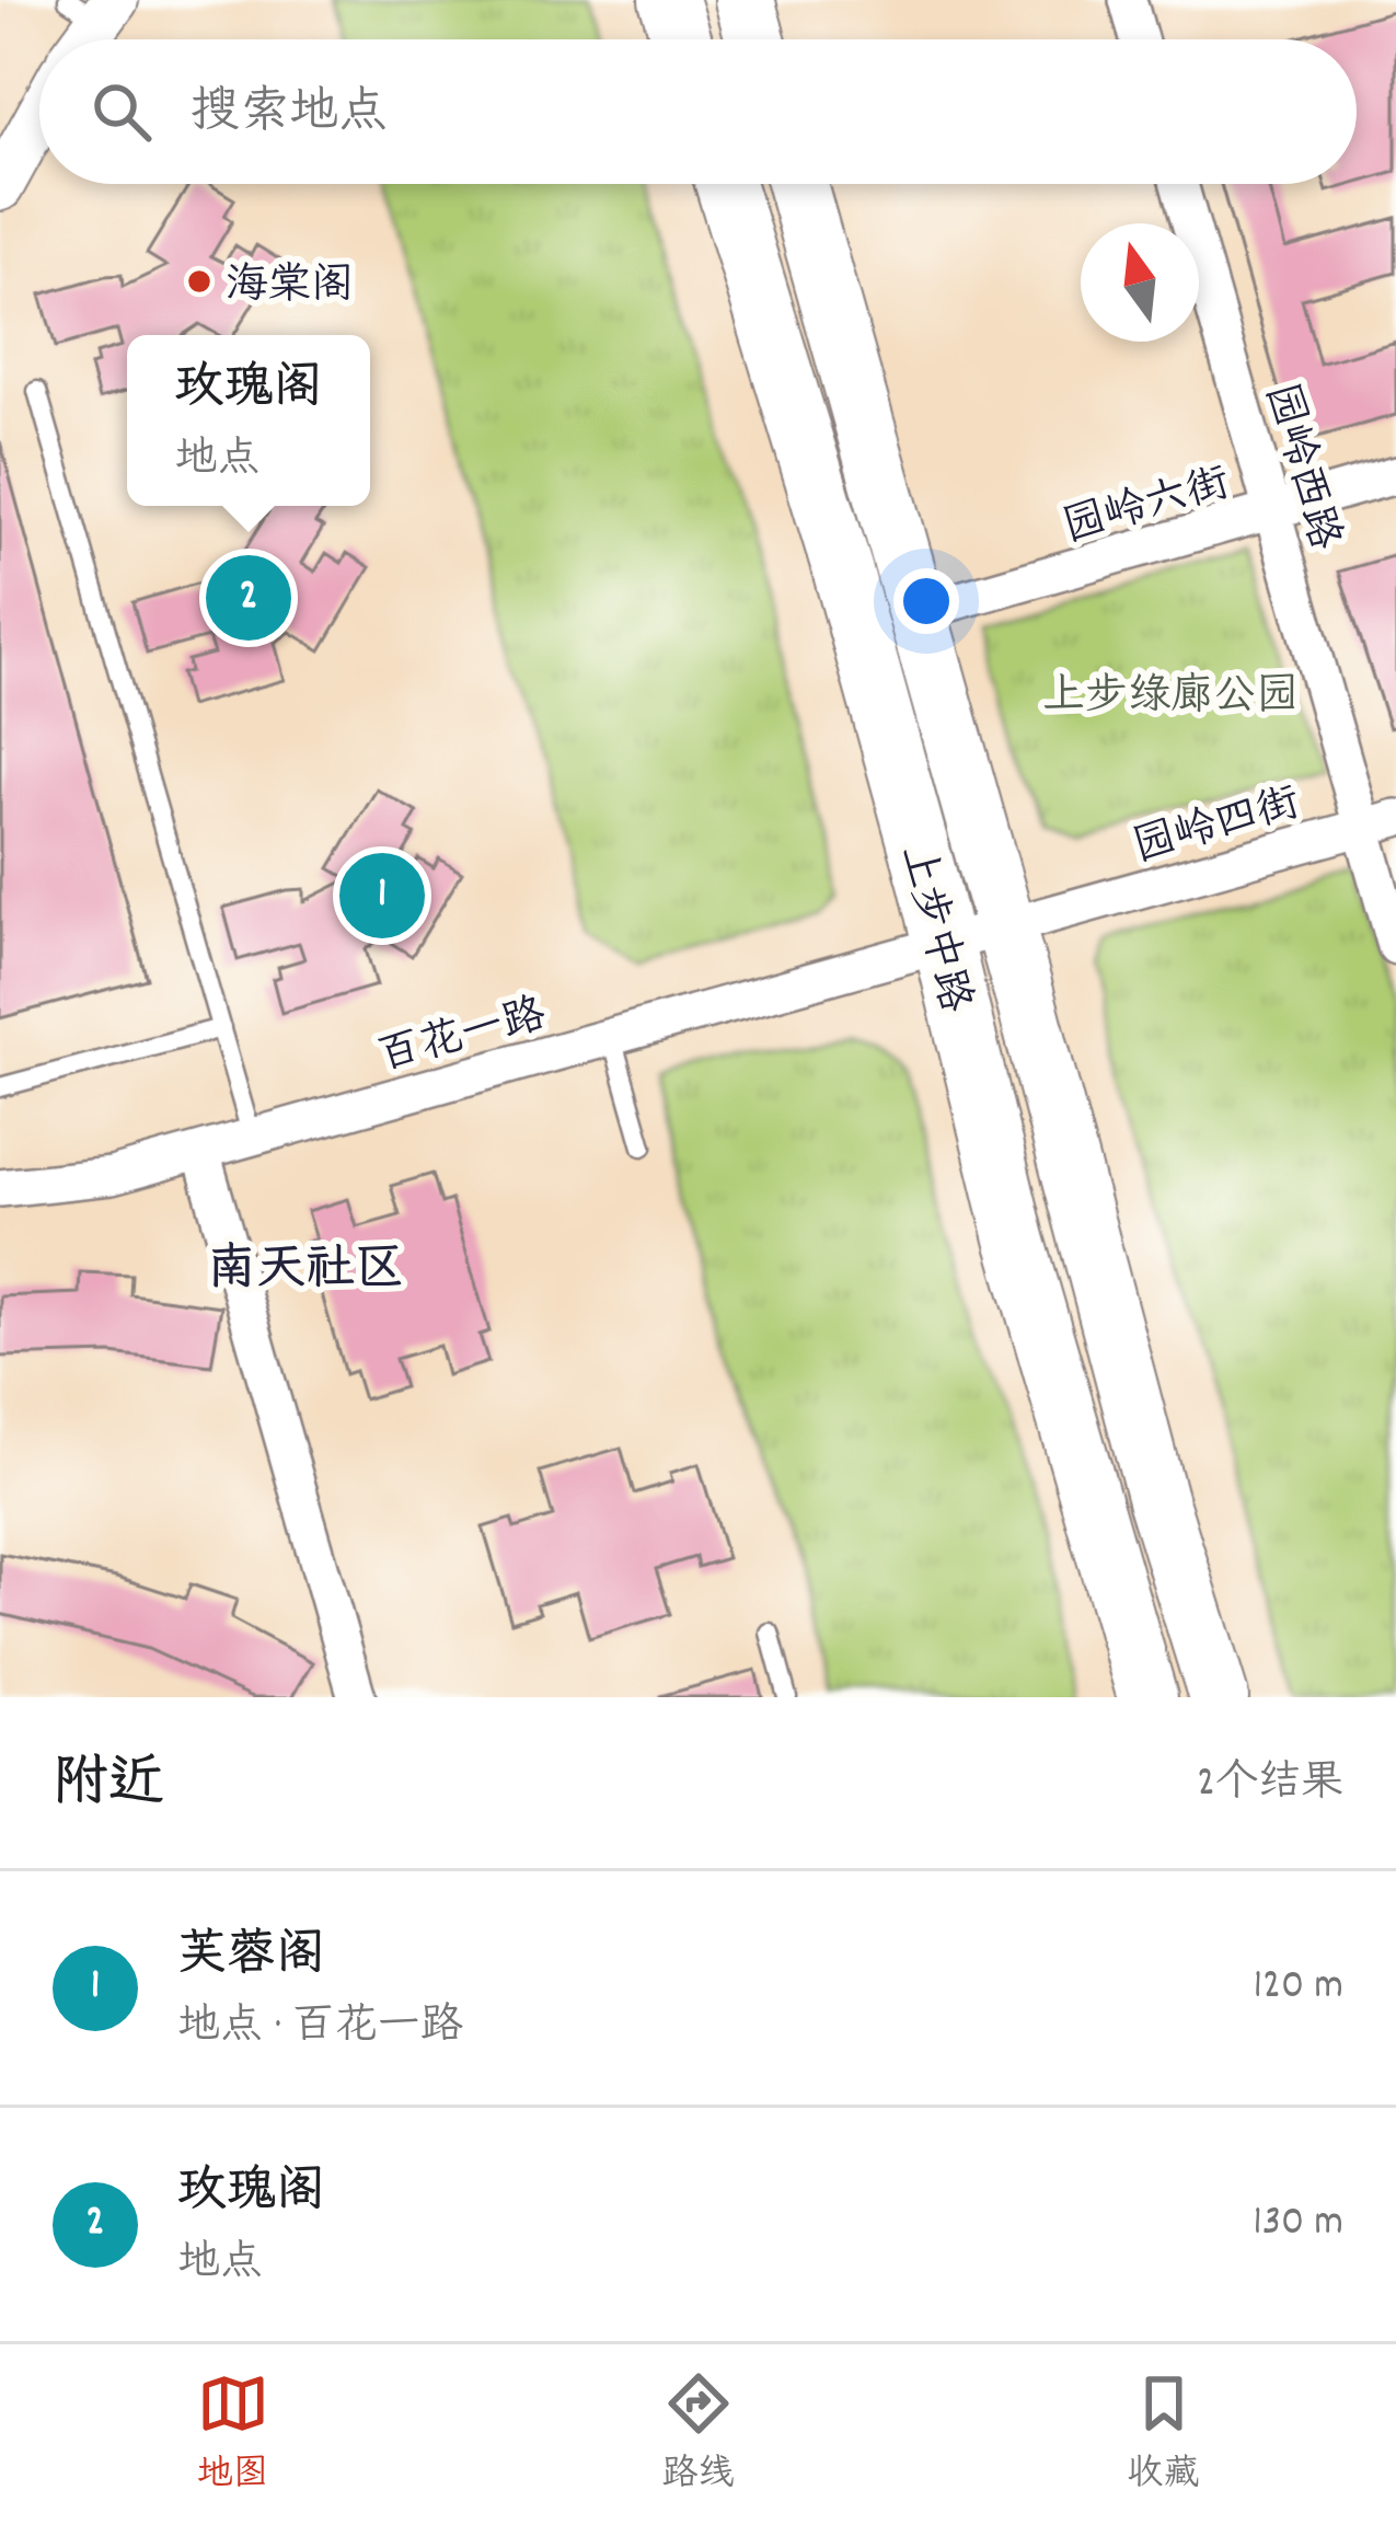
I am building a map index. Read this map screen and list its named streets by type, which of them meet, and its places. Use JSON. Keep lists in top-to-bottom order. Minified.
{"streets":{"main road":["上步中路"],"street":["园岭西路","园岭六街","园岭四街","百花一路"]},"crossings":[["园岭西路","园岭六街"],["园岭西路","园岭四街"],["园岭六街","上步中路"],["园岭四街","上步中路"],["园岭四街","百花一路"],["上步中路","百花一路"]],"districts":["南天社区"],"parks":["上步绿廊公园"],"places":["海棠阁"],"north":"top","page":{"search":"搜索地点","popup":["玫瑰阁","地点"],"pins":["2","1"],"heading":["附近","2个结果"],"list":[{"mark":"1","name":"芙蓉阁","note":"地点 · 百花一路","value":"120 m"},{"mark":"2","name":"玫瑰阁","note":"地点","value":"130 m"}],"nav":["地图","路线","收藏"]}}
